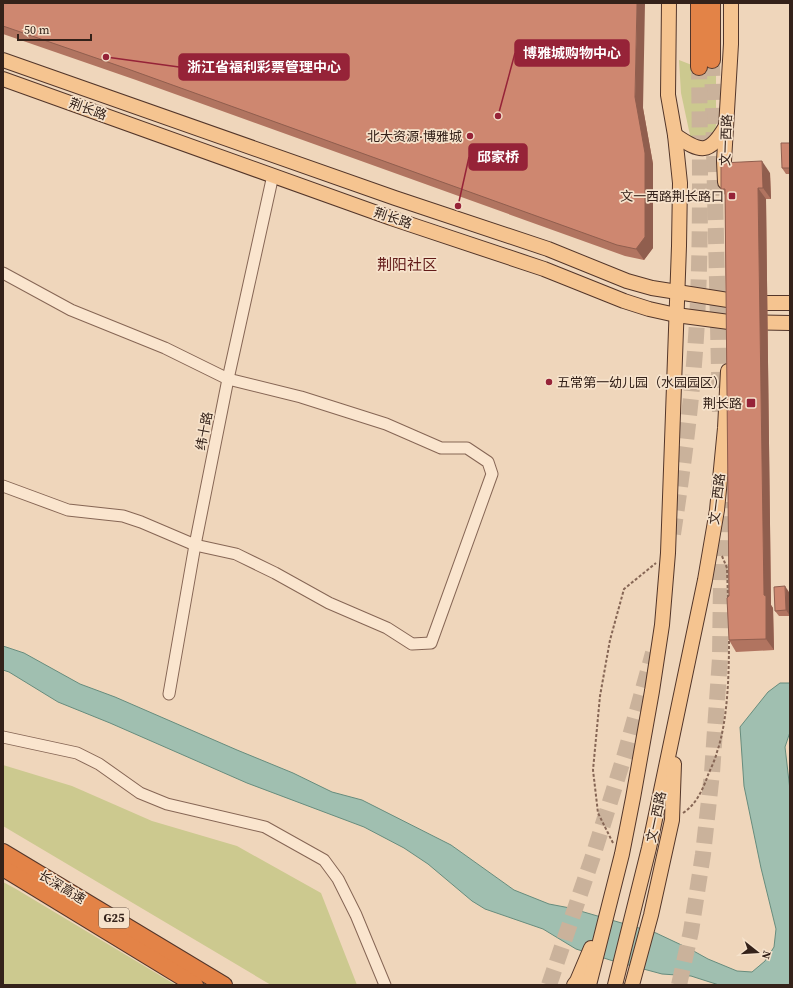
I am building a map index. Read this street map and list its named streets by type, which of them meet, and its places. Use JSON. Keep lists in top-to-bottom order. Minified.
{"streets":{"highway":["长深高速","G25"],"main road":["荆长路","文一西路"],"street":["纬十路"]},"crossings":[["荆长路","文一西路"],["荆长路","纬十路"]],"districts":["荆阳社区"],"places":{"other":["浙江省福利彩票管理中心","博雅城购物中心","北大资源·博雅城","邱家桥","五常第一幼儿园（水园园区）"],"transit":["文一西路荆长路口","荆长路"]},"scale_bar":"50 m","north":"right"}
